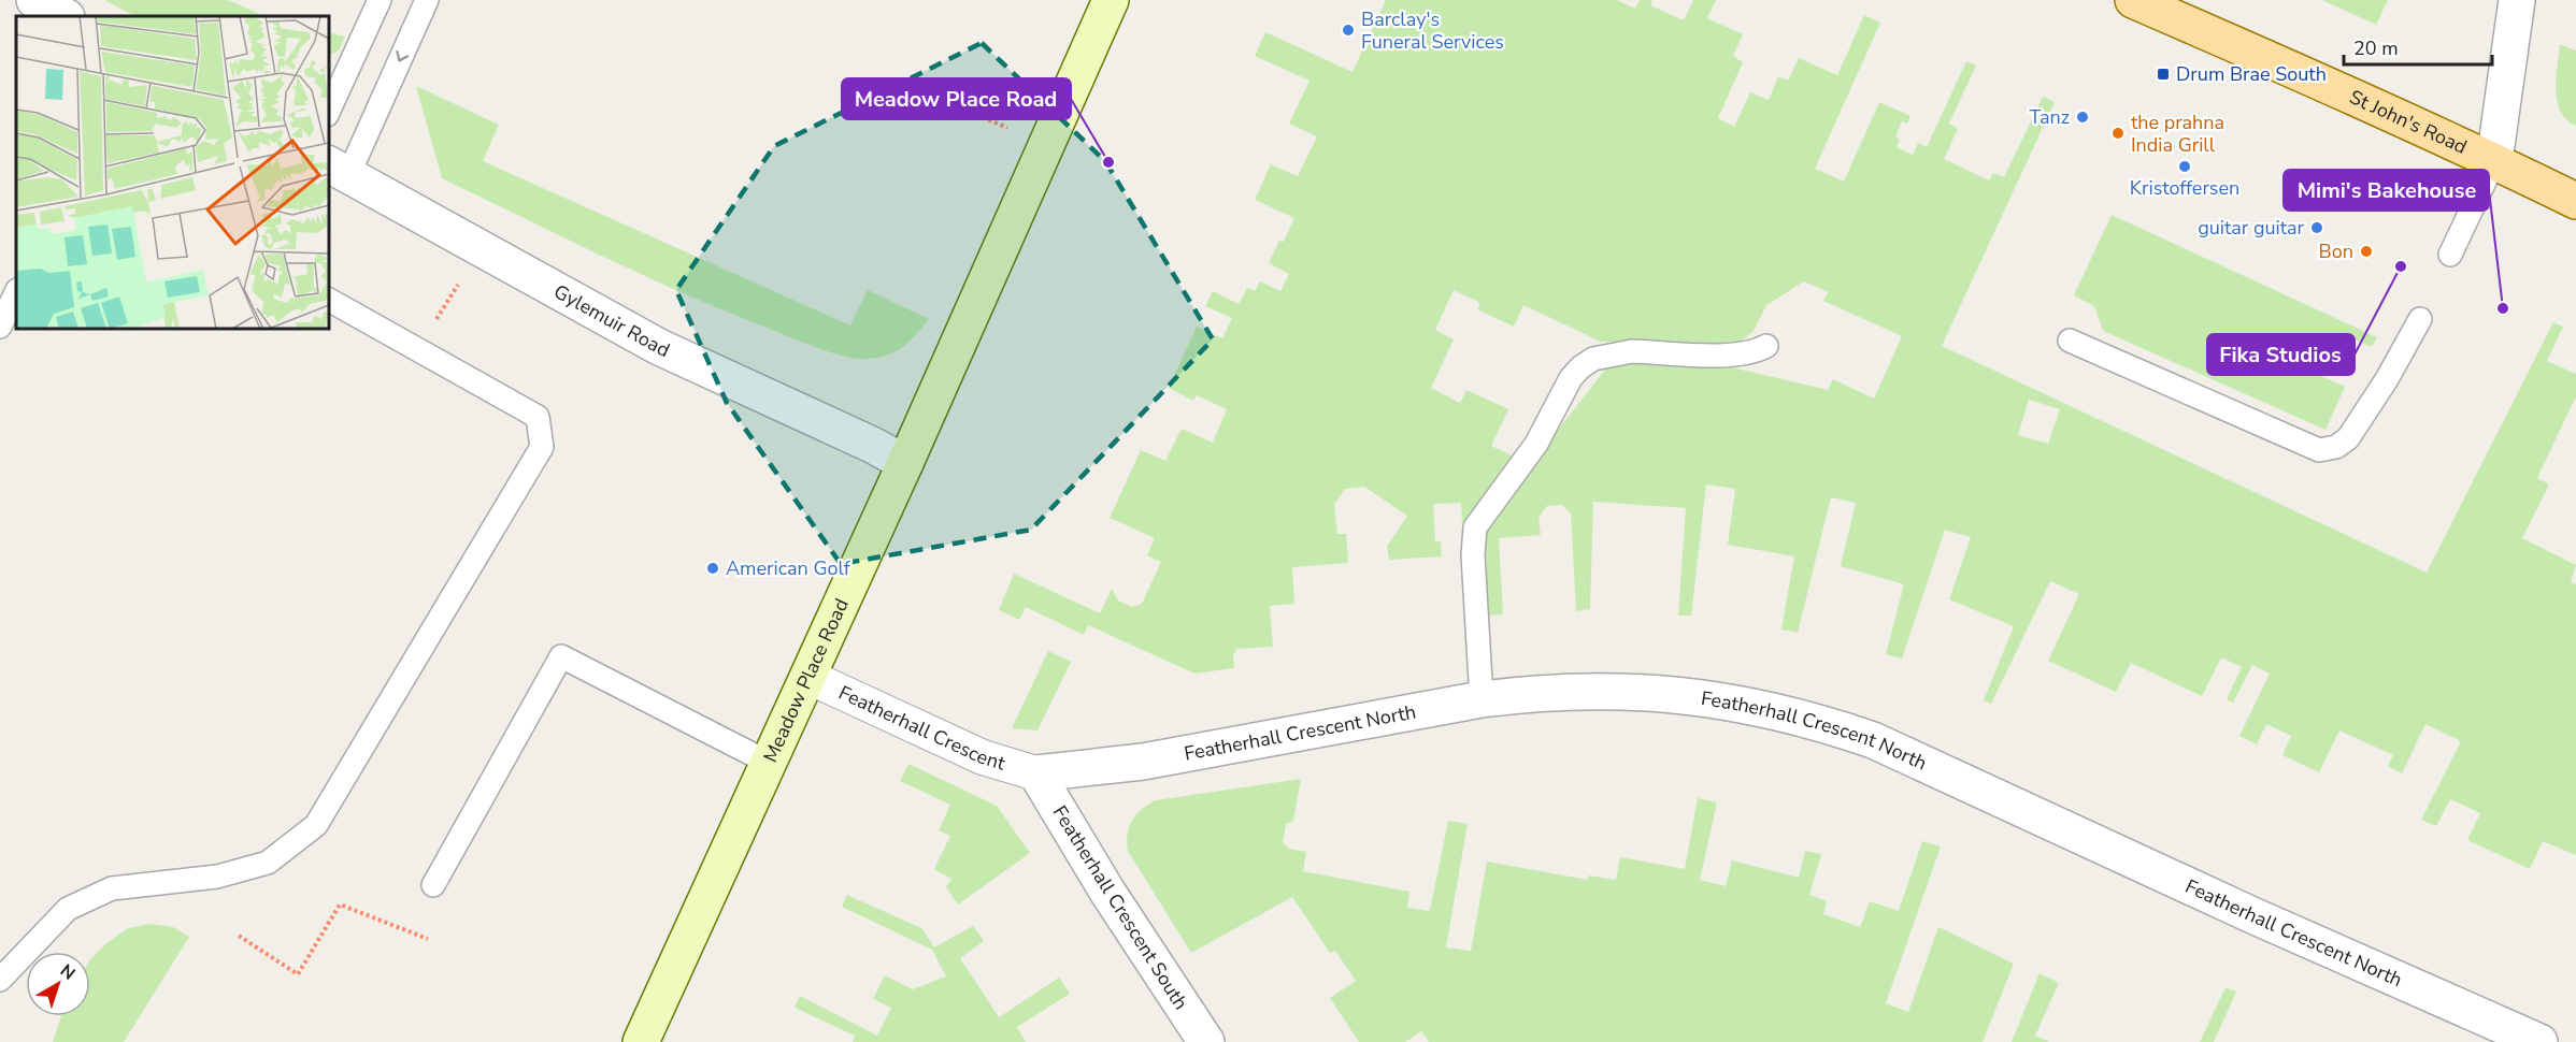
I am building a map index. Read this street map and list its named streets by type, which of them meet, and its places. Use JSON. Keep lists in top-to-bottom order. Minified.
{"streets":{"main road":["St John's Road","Meadow Place Road"],"street":["Gylemuir Road","Featherhall Crescent","Featherhall Crescent North","Featherhall Crescent South"]},"crossings":[["Gylemuir Road","Meadow Place Road"],["Meadow Place Road","Featherhall Crescent"],["Featherhall Crescent","Featherhall Crescent North"],["Featherhall Crescent","Featherhall Crescent South"],["Featherhall Crescent North","Featherhall Crescent South"]],"places":{"other":["Barclay's Funeral Services","Tanz","the prahna India Grill","Meadow Place Road","Kristoffersen","guitar guitar","Bon","Fika Studios","Mimi's Bakehouse","American Golf"],"transit":["Drum Brae South"]},"scale_bar":"20 m","north":"top right"}
